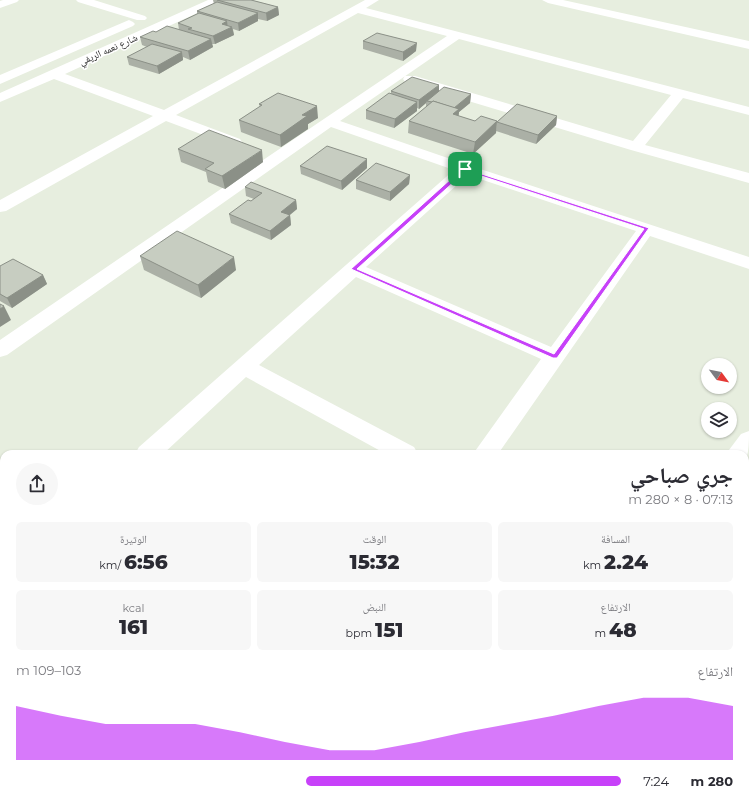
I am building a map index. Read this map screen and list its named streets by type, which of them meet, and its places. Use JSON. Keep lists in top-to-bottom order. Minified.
{"streets":{"street":["شارع نعمه الريفي"]},"north":"bottom right","page":{"heading":["جري صباحي","07:13 · 8 × 280 m"],"stats":[["المسافة","2.24 km"],["الوقت","15:32"],["الوتيرة","6:56 /km"],["الارتفاع","48 m"],["النبض","151 bpm"],["kcal","161"]],"chart":["الارتفاع","103–109 m"],"list":[{"name":"280 m","note":"7:24"}]}}
